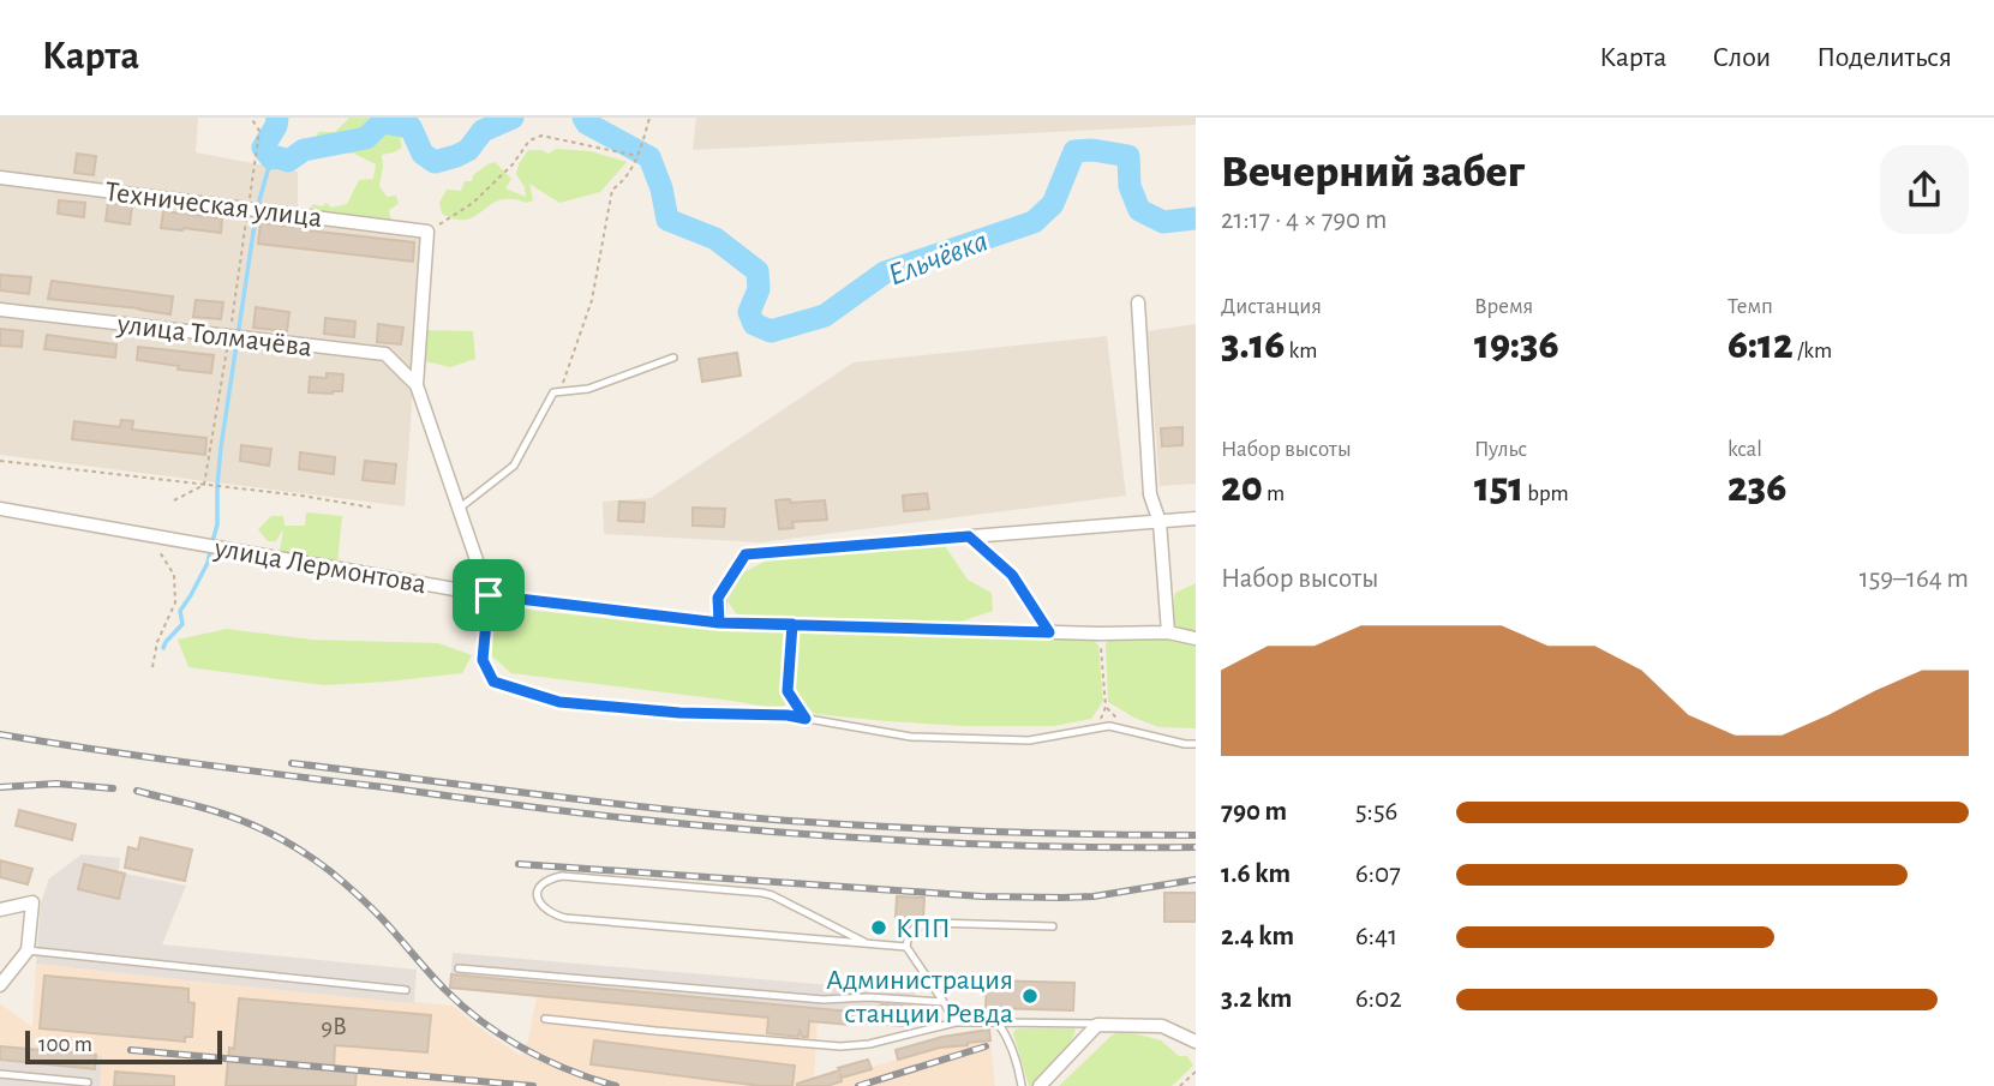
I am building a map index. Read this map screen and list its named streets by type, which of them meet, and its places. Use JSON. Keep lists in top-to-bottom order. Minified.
{"streets":{"street":["Техническая улица","улица Толмачёва","улица Лермонтова"]},"water":["Ельчёвка"],"places":["КПП","Администрация станции Ревда"],"house_numbers":["9В"],"scale_bar":"100 m","page":{"header":"Карта","nav":["Карта","Слои","Поделиться"],"heading":["Вечерний забег","21:17 · 4 × 790 m"],"stats":[["Дистанция","3.16 km"],["Время","19:36"],["Темп","6:12 /km"],["Набор высоты","20 m"],["Пульс","151 bpm"],["kcal","236"]],"chart":["Набор высоты","159–164 m"],"list":[{"name":"790 m","note":"5:56"},{"name":"1.6 km","note":"6:07"},{"name":"2.4 km","note":"6:41"},{"name":"3.2 km","note":"6:02"}],"scale":"100 m"}}
